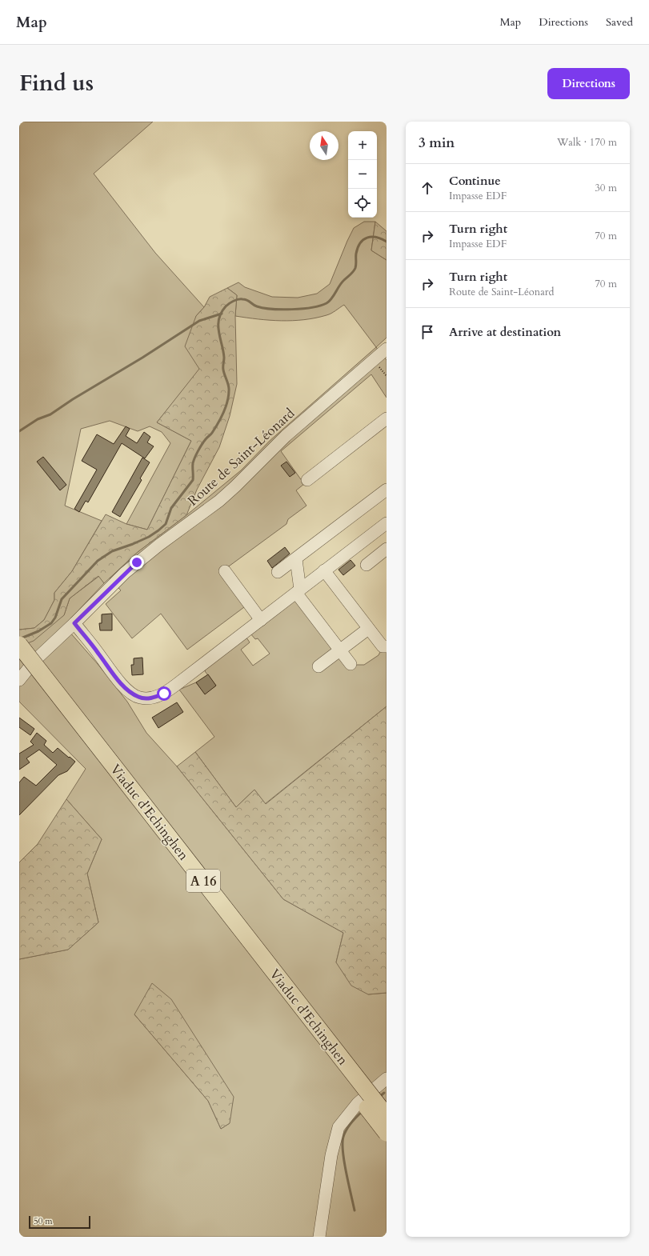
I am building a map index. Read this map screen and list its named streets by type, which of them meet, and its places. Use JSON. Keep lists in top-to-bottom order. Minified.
{"streets":{"highway":["Viaduc d'Echinghen","A 16"],"street":["Route de Saint-Léonard"]},"scale_bar":"50 m","north":"top","page":{"header":"Map","nav":["Map","Directions","Saved"],"title":"Find us","buttons":"Directions","heading":["3 min","Walk · 170 m"],"map_buttons":["+","−"],"list":[["Continue","Impasse EDF","30 m"],["Turn right","Impasse EDF","70 m"],["Turn right","Route de Saint-Léonard","70 m"],"Arrive at destination"],"scale":"50 m"}}
